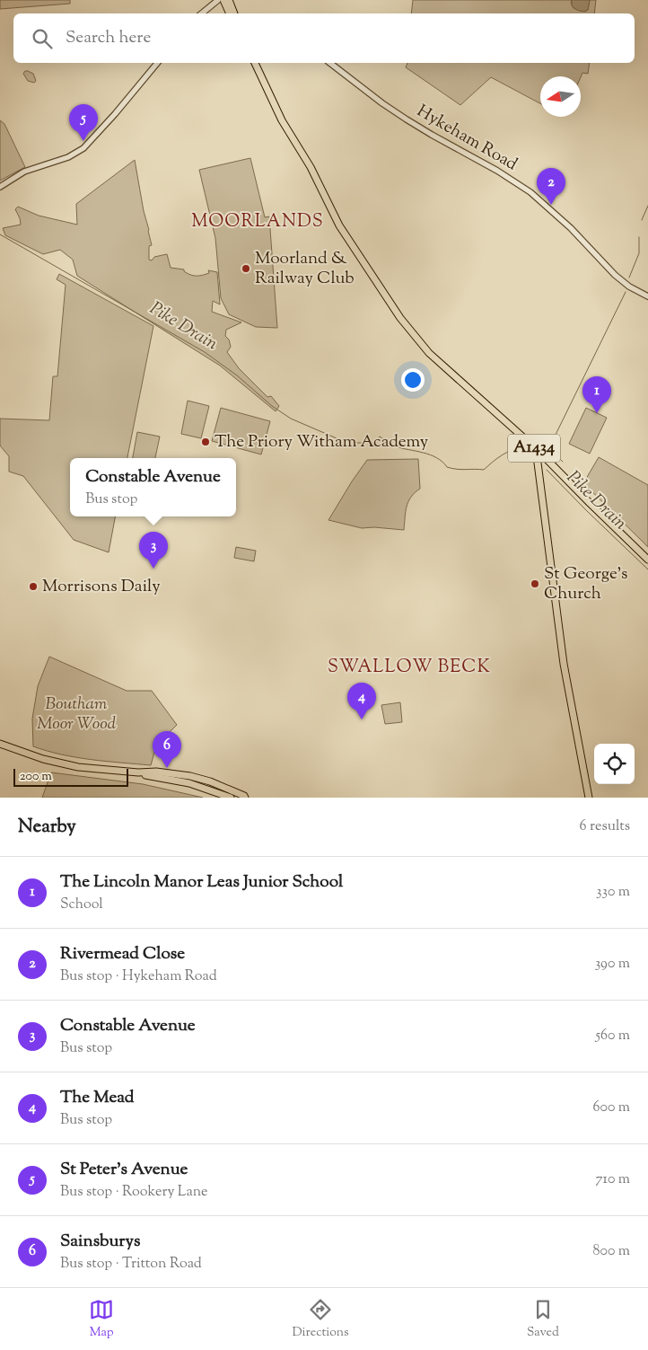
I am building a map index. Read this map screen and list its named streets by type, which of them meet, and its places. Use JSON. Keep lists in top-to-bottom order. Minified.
{"streets":{"main road":["A1434"],"street":["Hykeham Road"]},"districts":["MOORLANDS","SWALLOW BECK"],"water":["Pike Drain"],"parks":["Boutham Moor Wood"],"places":["Moorland & Railway Club","The Priory Witham Academy","St George's Church","Morrisons Daily"],"scale_bar":"200 m","north":"left","page":{"search":"Search here","pins":["5","2","1","3","4","6"],"popup":["Constable Avenue","Bus stop"],"scale":"200 m","heading":["Nearby","6 results"],"list":[{"mark":"1","name":"The Lincoln Manor Leas Junior School","note":"School","value":"330 m"},{"mark":"2","name":"Rivermead Close","note":"Bus stop · Hykeham Road","value":"390 m"},{"mark":"3","name":"Constable Avenue","note":"Bus stop","value":"560 m"},{"mark":"4","name":"The Mead","note":"Bus stop","value":"600 m"},{"mark":"5","name":"St Peter's Avenue","note":"Bus stop · Rookery Lane","value":"710 m"},{"mark":"6","name":"Sainsburys","note":"Bus stop · Tritton Road","value":"800 m"}],"nav":["Map","Directions","Saved"]}}
